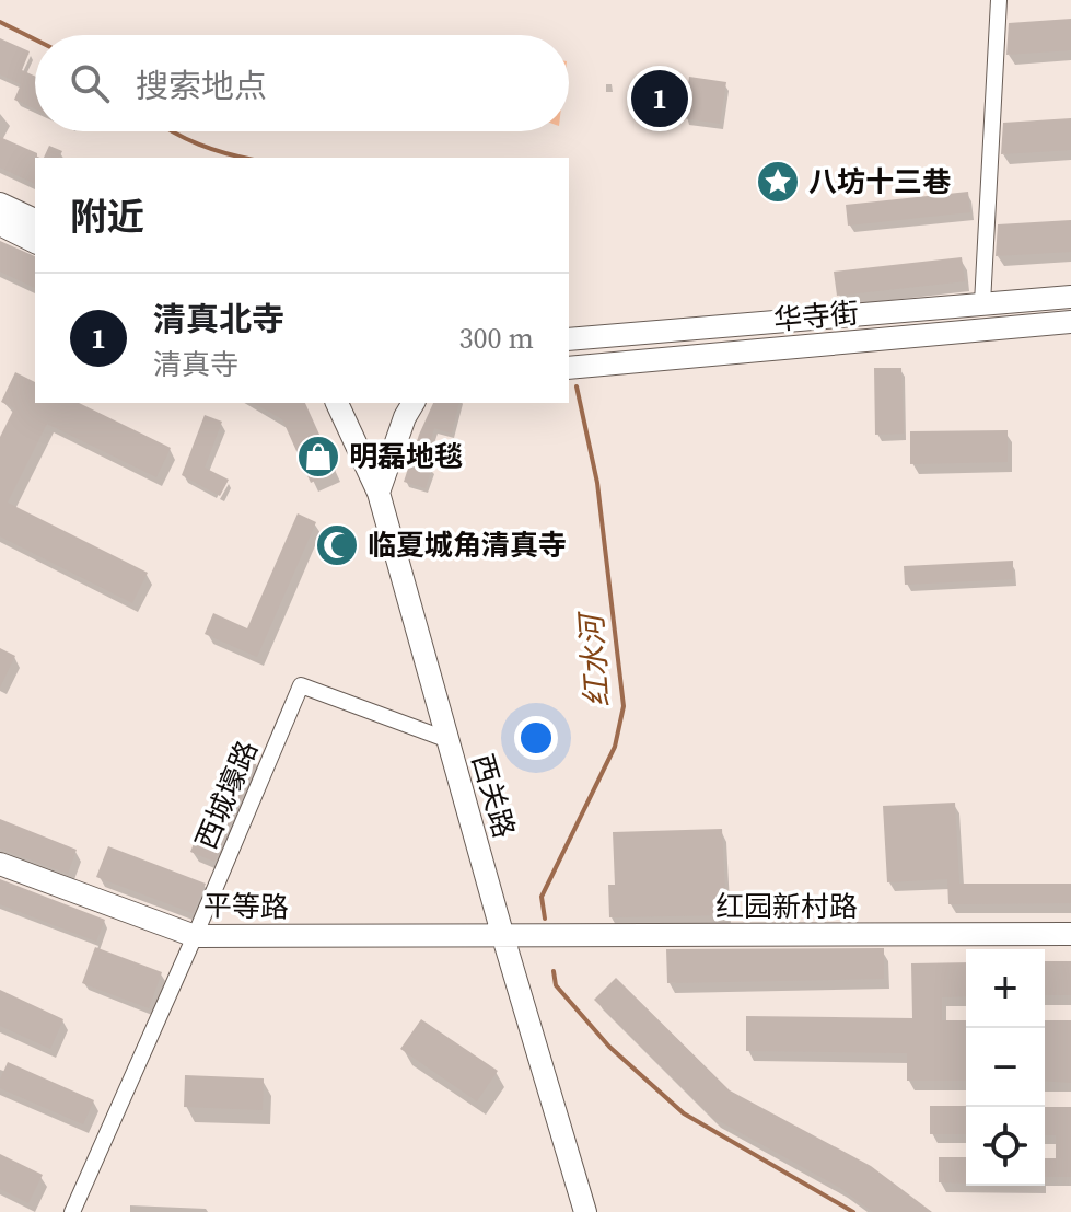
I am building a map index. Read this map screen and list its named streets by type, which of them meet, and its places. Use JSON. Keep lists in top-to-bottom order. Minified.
{"streets":{"main road":["华寺街","西关路","平等路","红园新村路"],"street":["西城壕路"]},"crossings":[["西城壕路","西关路"],["西城壕路","平等路"],["西关路","平等路"],["西关路","红园新村路"],["平等路","红园新村路"]],"water":["红水河"],"places":{"place":["八坊十三巷"],"shop":["明磊地毯"],"mosque":["临夏城角清真寺"]},"page":{"search":"搜索地点","pins":"1","heading":"附近","list":[{"mark":"1","name":"清真北寺","note":"清真寺","value":"300 m"}],"map_buttons":["+","−"]}}
